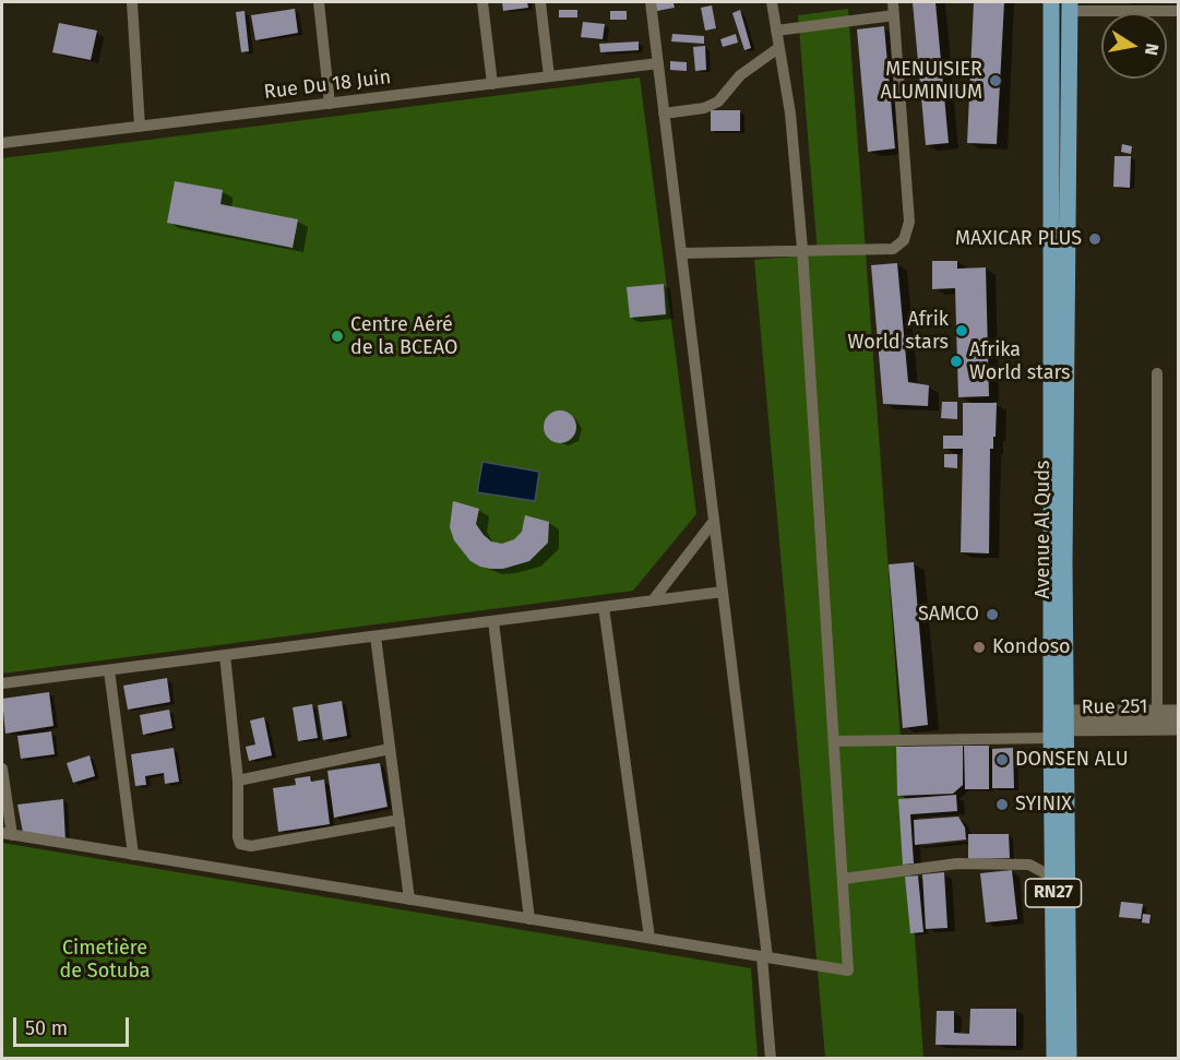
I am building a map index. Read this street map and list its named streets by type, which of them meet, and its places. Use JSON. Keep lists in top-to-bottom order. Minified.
{"streets":{"main road":["Avenue Al Quds","Rue 251","RN27"],"street":["Rue Du 18 Juin"]},"crossings":[["Avenue Al Quds","Rue 251"]],"parks":["Cimetière de Sotuba"],"places":["MENUISIER ALUMINIUM","MAXICAR PLUS","Afrik World stars","Centre Aéré de la BCEAO","Afrika World stars","SAMCO","Kondoso","DONSEN ALU","SYINIX"],"scale_bar":"50 m","north":"right"}
